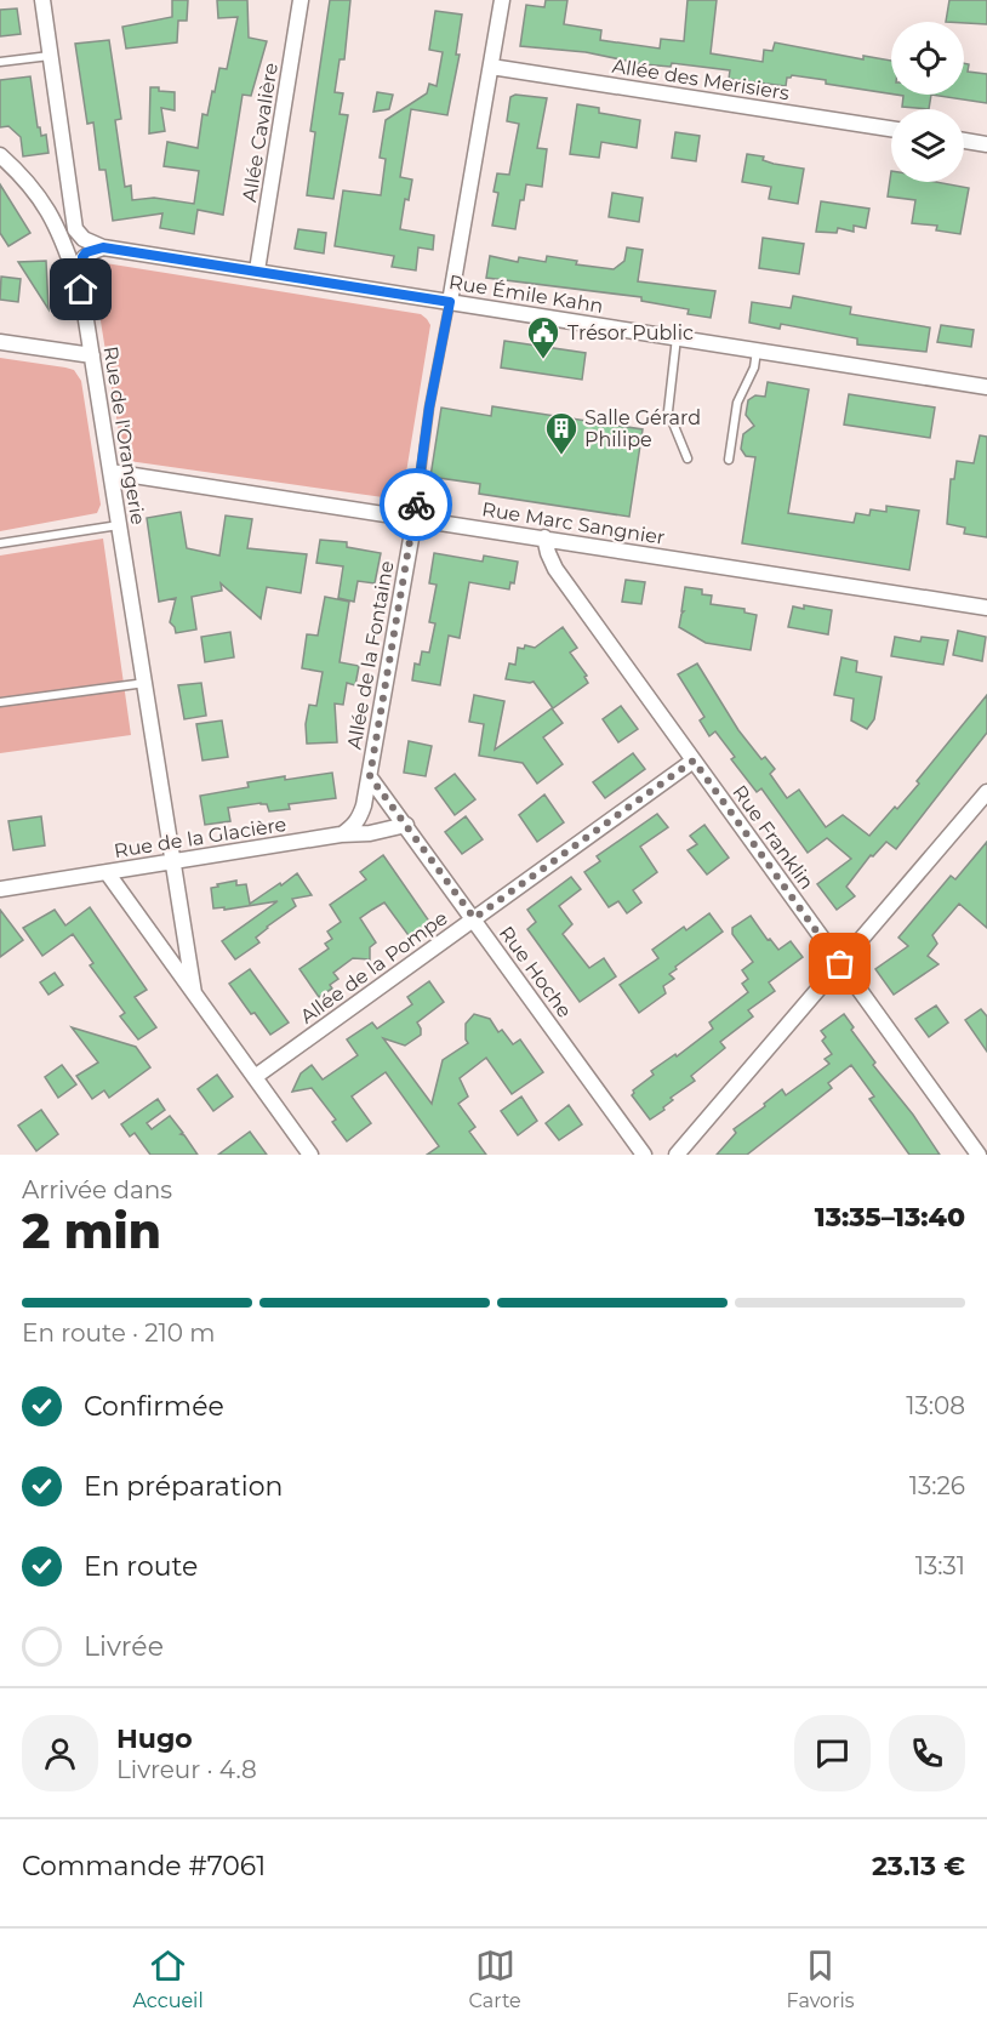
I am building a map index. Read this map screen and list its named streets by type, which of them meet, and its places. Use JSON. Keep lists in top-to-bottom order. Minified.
{"streets":{"street":["Allée des Merisiers","Allée Cavalière","Rue Émile Kahn","Rue de l'Orangerie","Rue Marc Sangnier","Allée de la Fontaine","Rue de la Glacière","Rue Franklin","Allée de la Pompe","Rue Hoche"]},"crossings":[["Allée des Merisiers","Allée de la Fontaine"],["Allée Cavalière","Rue Émile Kahn"],["Rue Émile Kahn","Rue de l'Orangerie"],["Rue Émile Kahn","Allée de la Fontaine"],["Rue de l'Orangerie","Rue Marc Sangnier"],["Rue de l'Orangerie","Rue de la Glacière"],["Rue Marc Sangnier","Allée de la Fontaine"],["Rue Marc Sangnier","Rue Franklin"],["Allée de la Fontaine","Rue de la Glacière"],["Allée de la Fontaine","Rue Hoche"],["Rue de la Glacière","Rue Hoche"],["Rue Franklin","Allée de la Pompe"],["Allée de la Pompe","Rue Hoche"]],"places":{"public building":["Trésor Public"],"building":["Salle Gérard Philipe"]},"page":{"heading":["2 min","Arrivée dans","13:35–13:40"],"panel":["Hugo","Livreur · 4.8","Commande #7061","23.13 €"],"bar":"En route · 210 m","list":[["Confirmée","13:08"],["En préparation","13:26"],["En route","13:31"],"Livrée"],"tabs":["Accueil","Carte","Favoris"]}}
